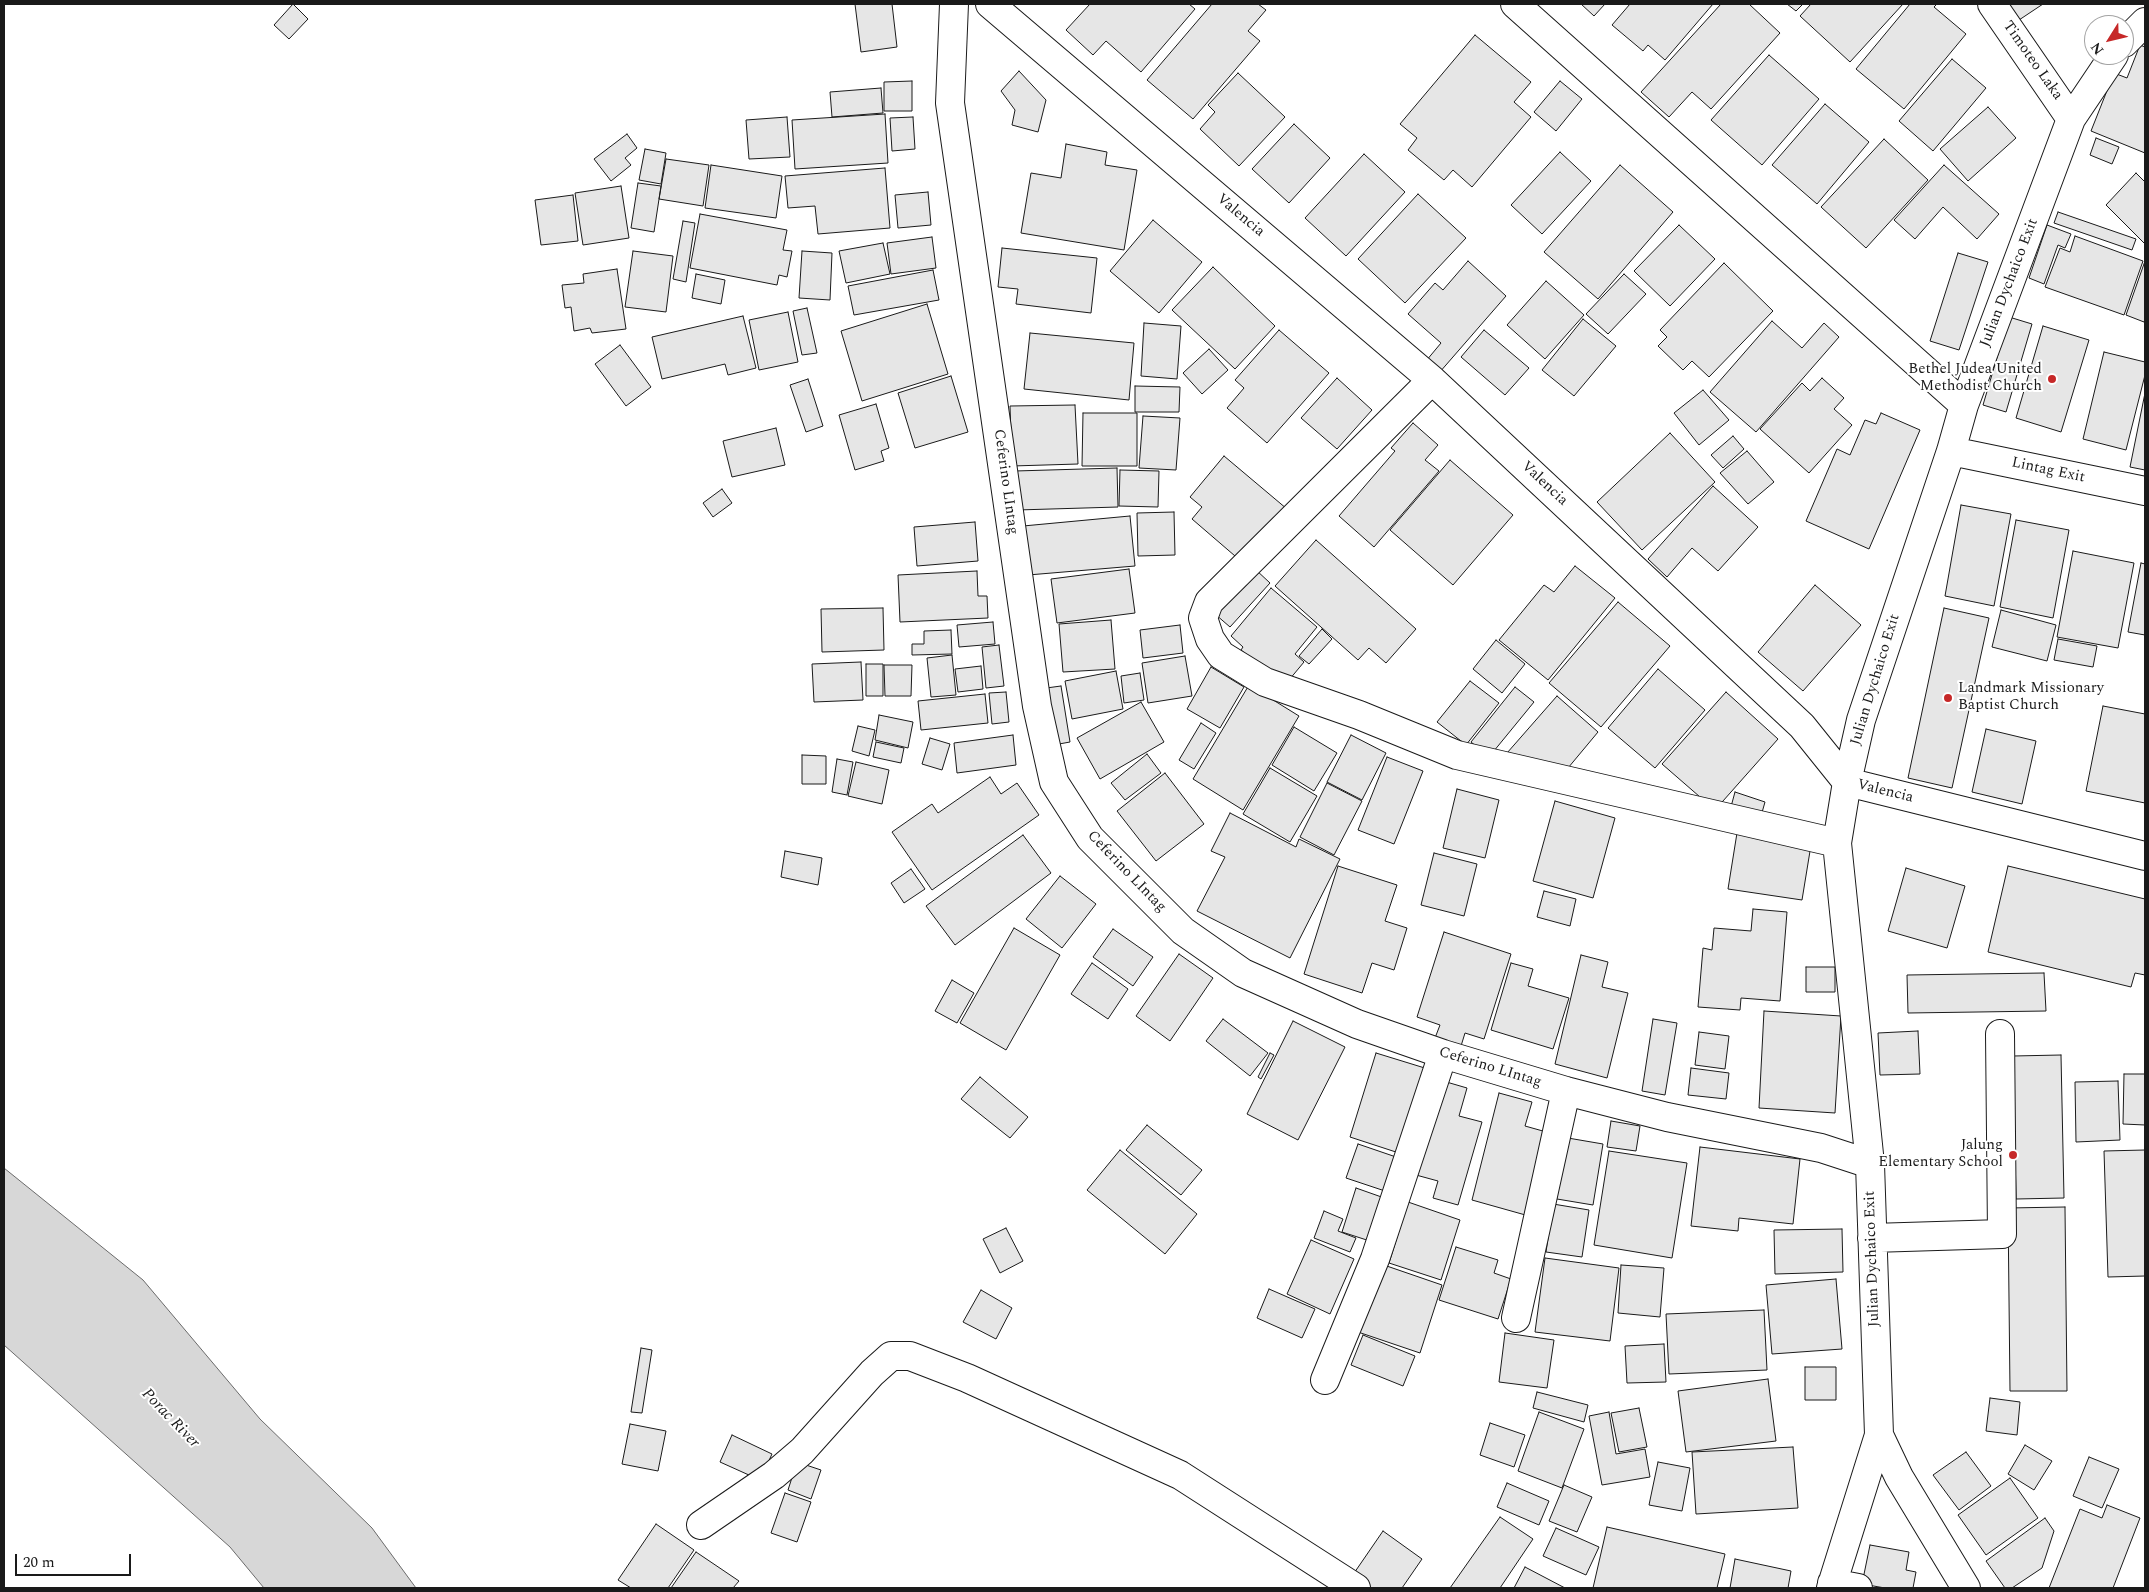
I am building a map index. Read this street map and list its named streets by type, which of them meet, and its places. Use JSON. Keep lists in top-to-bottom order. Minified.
{"streets":{"street":["Timoteo Laka","Valencia","Julian Dychaico Exit","Lintag Exit","Ceferino LIntag"]},"crossings":[["Timoteo Laka","Julian Dychaico Exit"],["Valencia","Julian Dychaico Exit"],["Julian Dychaico Exit","Lintag Exit"],["Julian Dychaico Exit","Ceferino LIntag"]],"water":["Porac River"],"places":["Bethel Judea United Methodist Church","Landmark Missionary Baptist Church","Jalung Elementary School"],"scale_bar":"20 m","north":"bottom left"}
